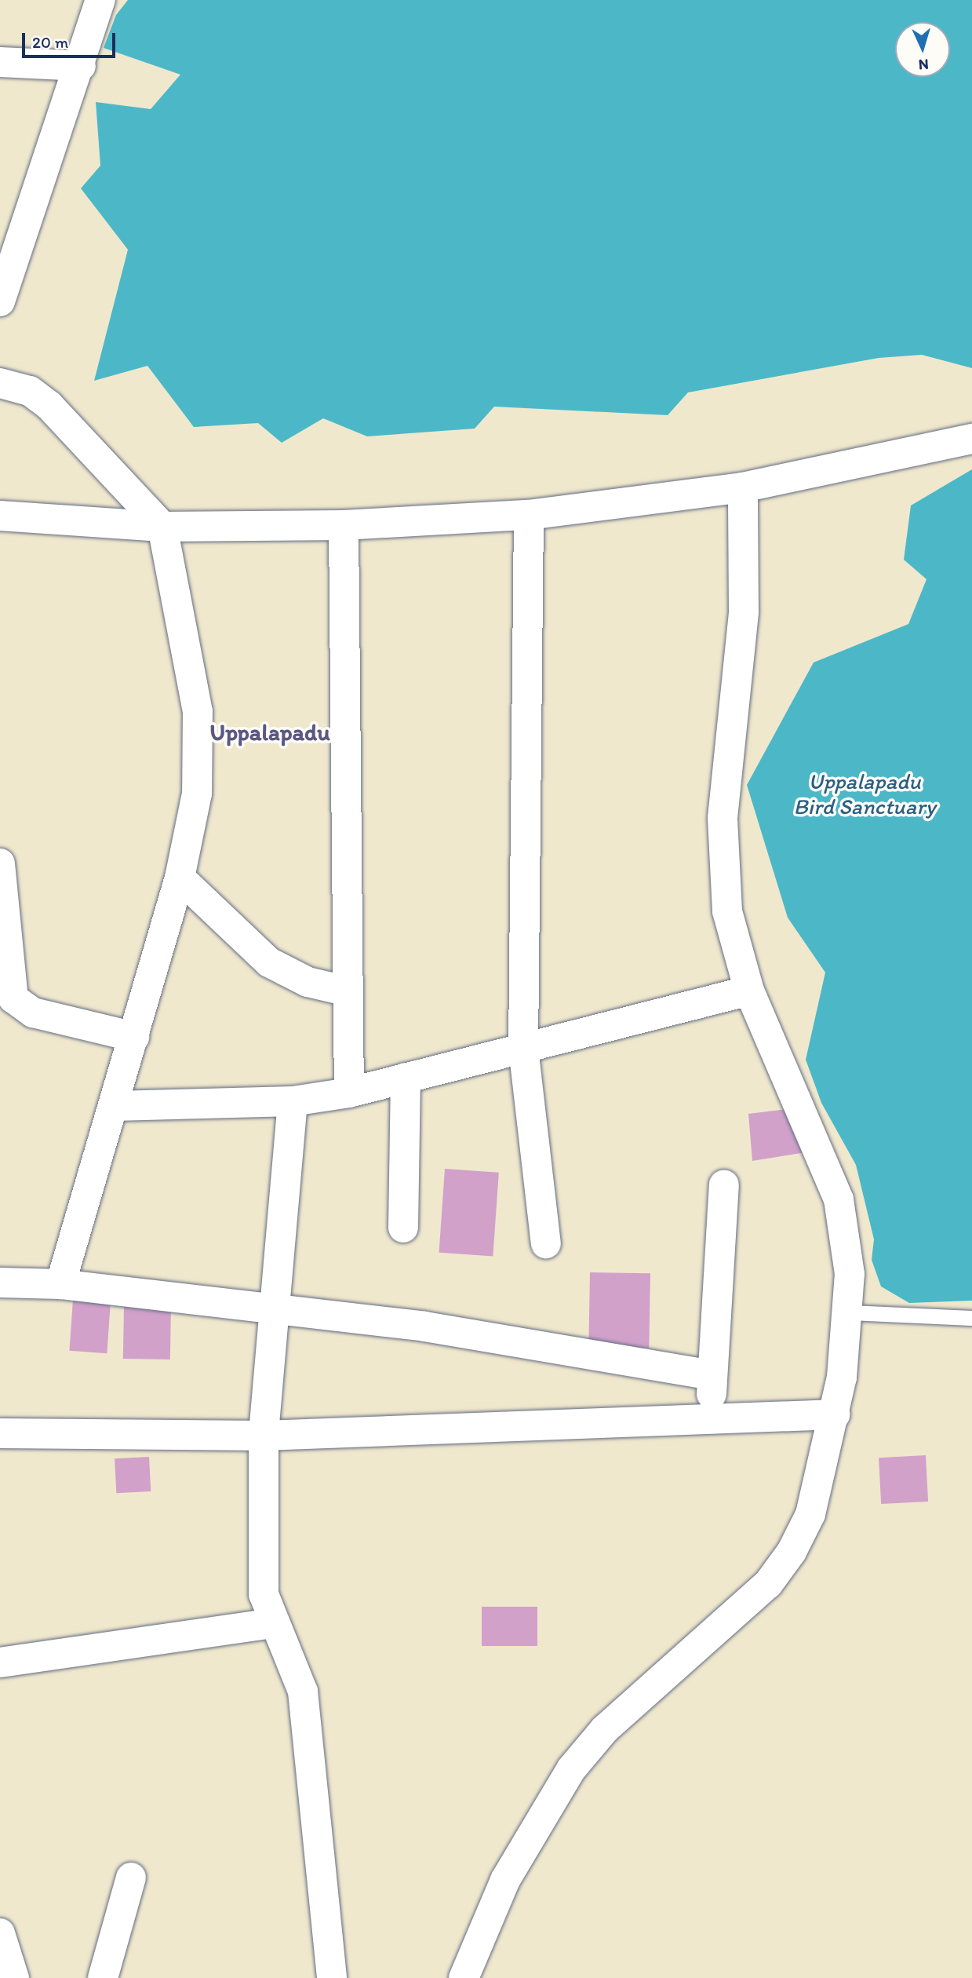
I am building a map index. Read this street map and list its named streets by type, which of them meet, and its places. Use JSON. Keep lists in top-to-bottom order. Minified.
{"districts":["Uppalapadu"],"water":["Uppalapadu Bird Sanctuary"],"scale_bar":"20 m","north":"bottom"}
